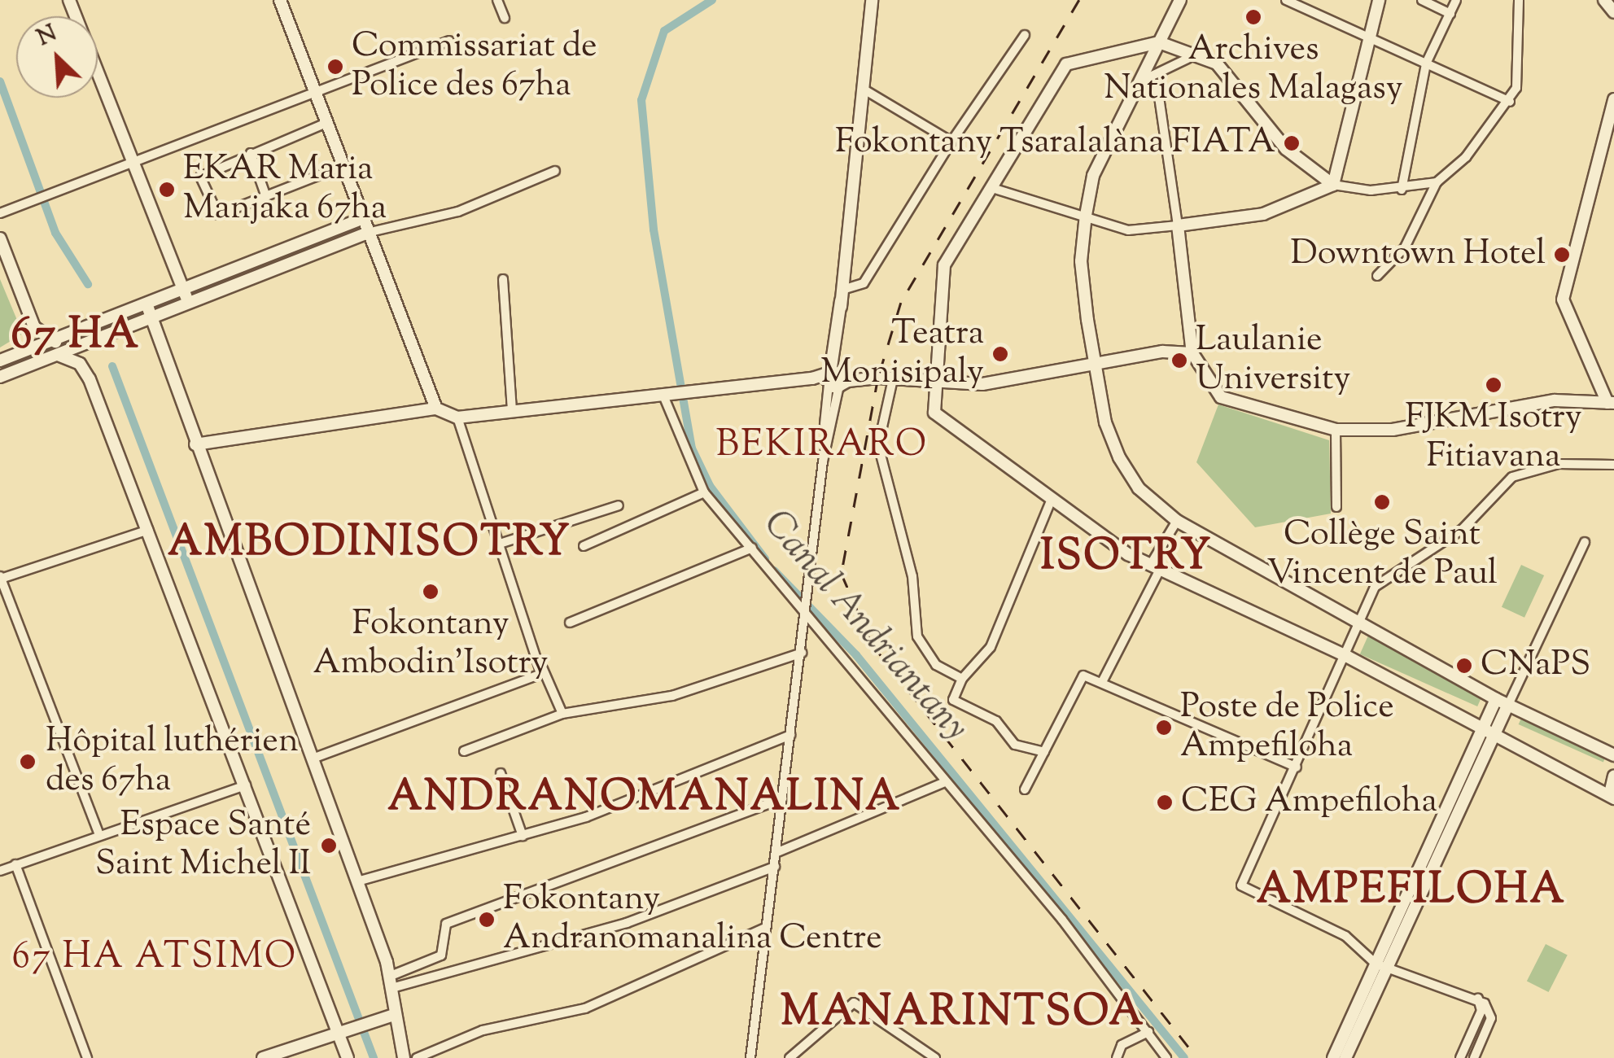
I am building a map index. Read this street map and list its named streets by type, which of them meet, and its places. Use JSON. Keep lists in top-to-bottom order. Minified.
{"districts":["67 HA","BEKIRARO","AMBODINISOTRY","ISOTRY","ANDRANOMANALINA","AMPEFILOHA","67 HA ATSIMO","MANARINTSOA"],"water":["Canal Andriantany"],"places":["Archives Nationales Malagasy","Commissariat de Police des 67ha","Fokontany Tsaralalàna FIATA","EKAR Maria Manjaka 67ha","Downtown Hotel","Teatra Monisipaly","Laulanie University","FJKM Isotry Fitiavana","Collège Saint Vincent de Paul","Fokontany Ambodin'Isotry","CNaPS","Poste de Police Ampefiloha","Hôpital luthérien des 67ha","CEG Ampefiloha","Espace Santé Saint Michel II","Fokontany Andranomanalina Centre"],"north":"top left"}
